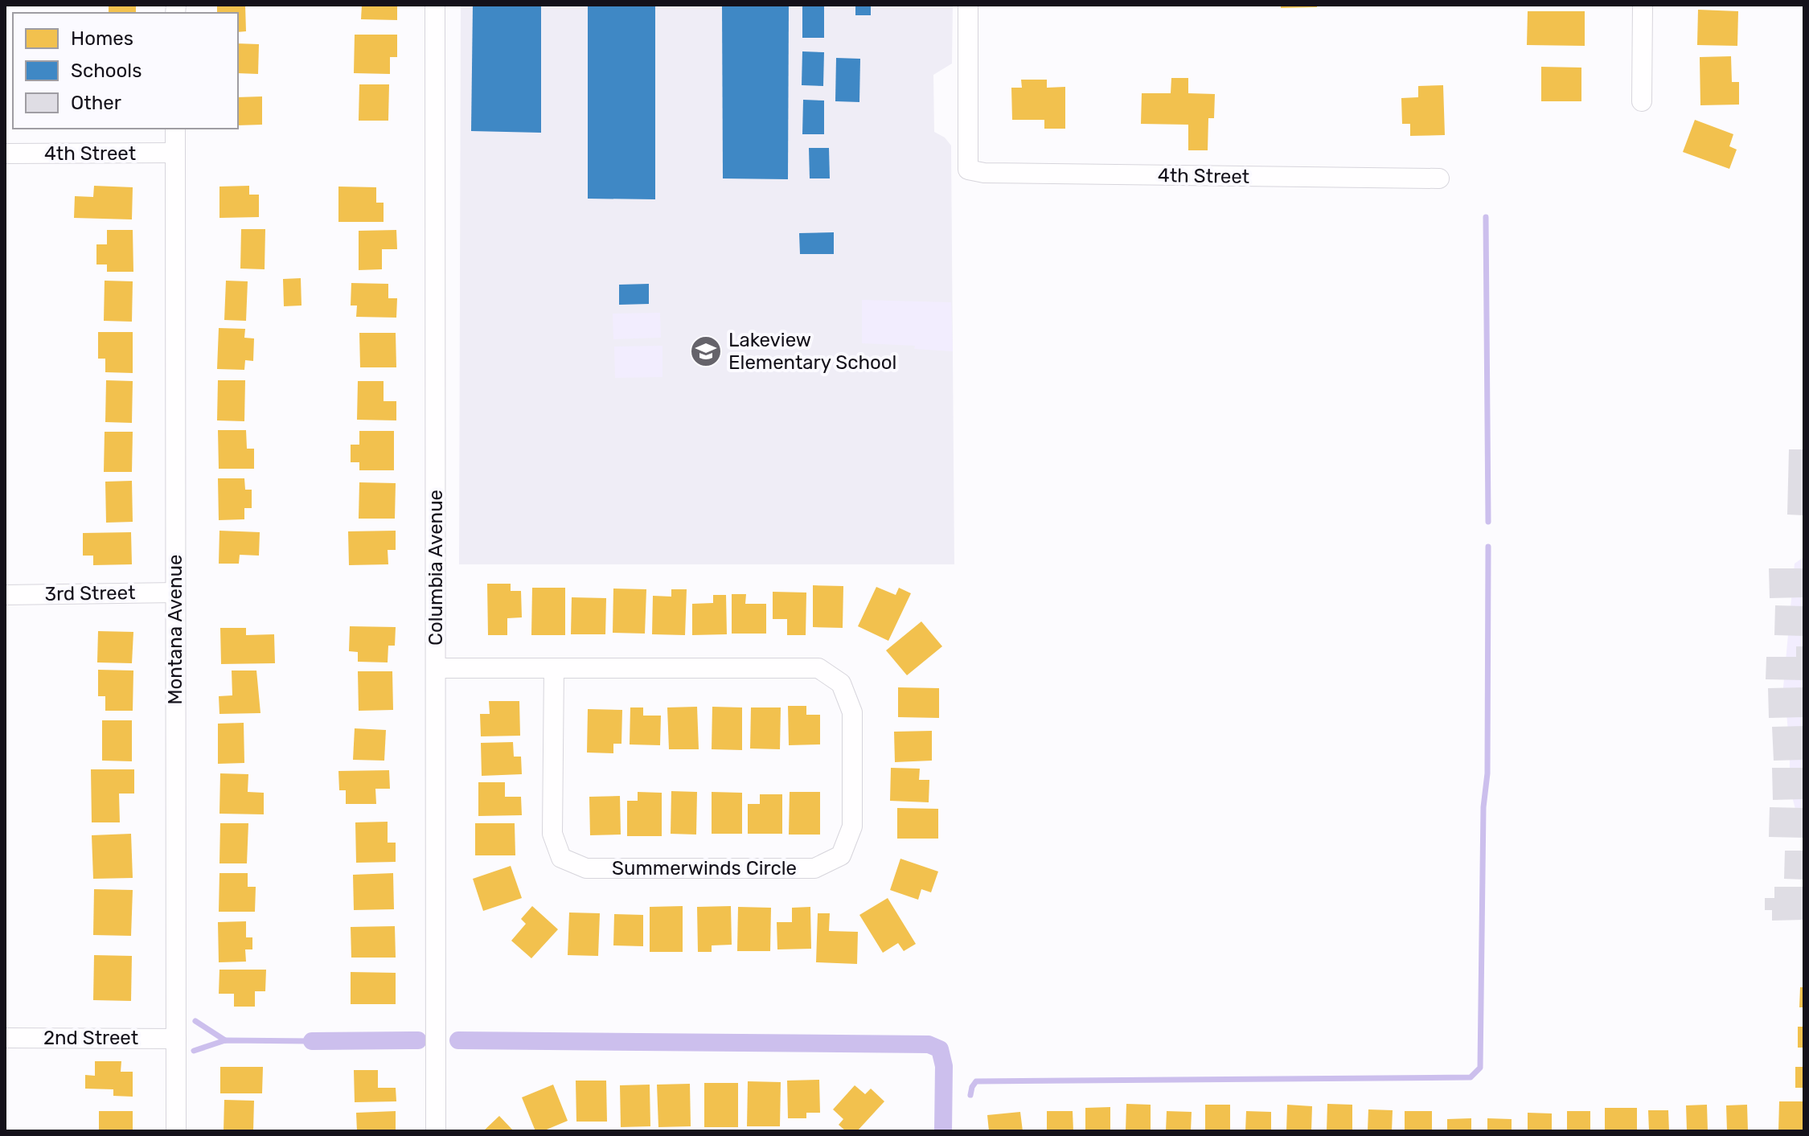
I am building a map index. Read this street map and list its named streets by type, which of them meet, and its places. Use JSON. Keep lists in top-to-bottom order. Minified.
{"streets":{"street":["4th Street","Columbia Avenue","3rd Street","Montana Avenue","Summerwinds Circle","2nd Street"]},"crossings":[["4th Street","Montana Avenue"],["Columbia Avenue","Summerwinds Circle"],["3rd Street","Montana Avenue"],["Montana Avenue","2nd Street"]],"places":{"school or university":["Lakeview Elementary School"]},"legend":["Homes","Schools","Other"]}
